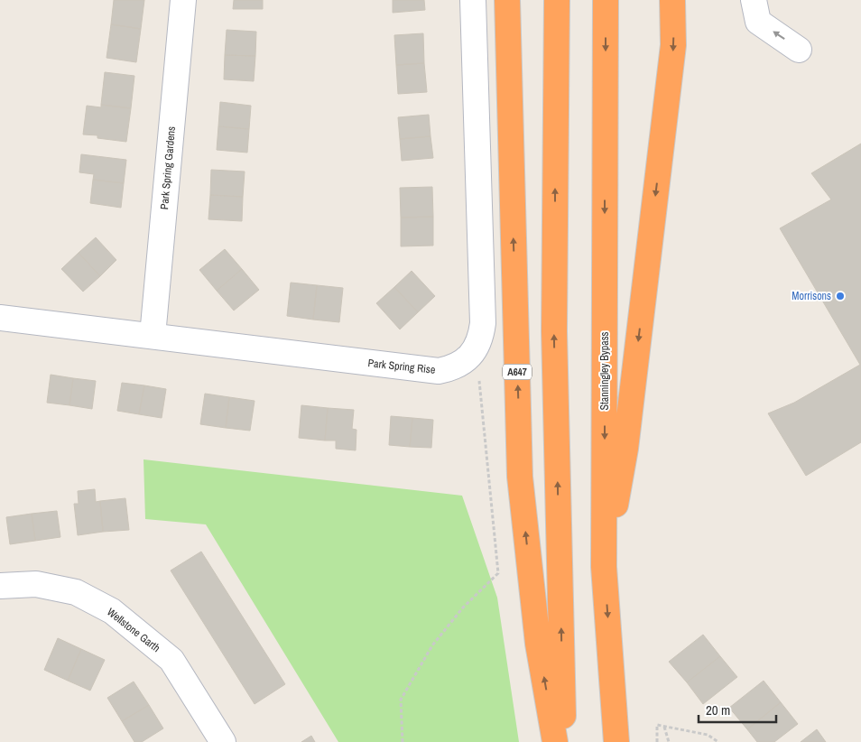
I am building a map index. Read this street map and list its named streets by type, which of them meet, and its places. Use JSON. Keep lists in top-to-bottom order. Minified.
{"streets":{"highway":["Stanningley Bypass","A647"],"street":["Park Spring Gardens","Park Spring Rise","Wellstone Garth"]},"crossings":[["Park Spring Gardens","Park Spring Rise"]],"places":["Morrisons"],"scale_bar":"20 m"}
